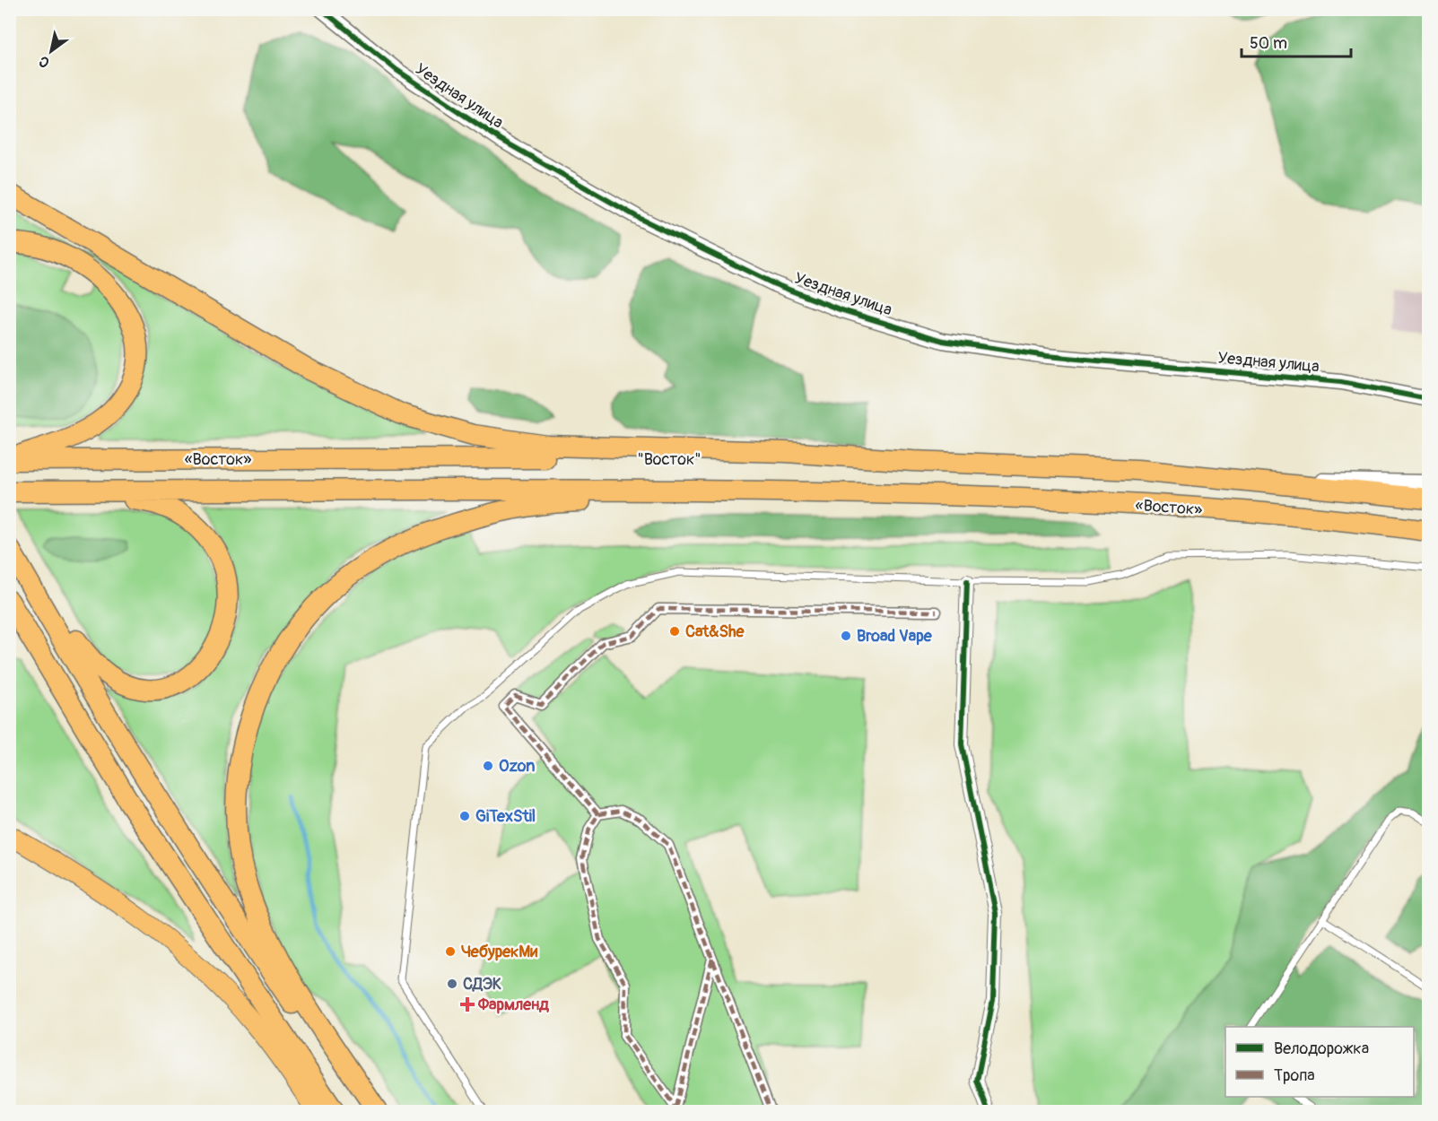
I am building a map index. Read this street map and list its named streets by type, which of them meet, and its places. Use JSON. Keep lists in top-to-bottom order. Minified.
{"streets":{"highway":["«Восток»","\"Восток\""],"street":["Уездная улица"]},"crossings":[["«Восток»","\"Восток\""]],"places":{"other":["Cat&She","Broad Vape","Ozon","GiTexStil","ЧебурекМи","СДЭК"],"health":["Фармленд"]},"legend":["Велодорожка","Тропа"],"scale_bar":"50 m","north":"bottom left"}
